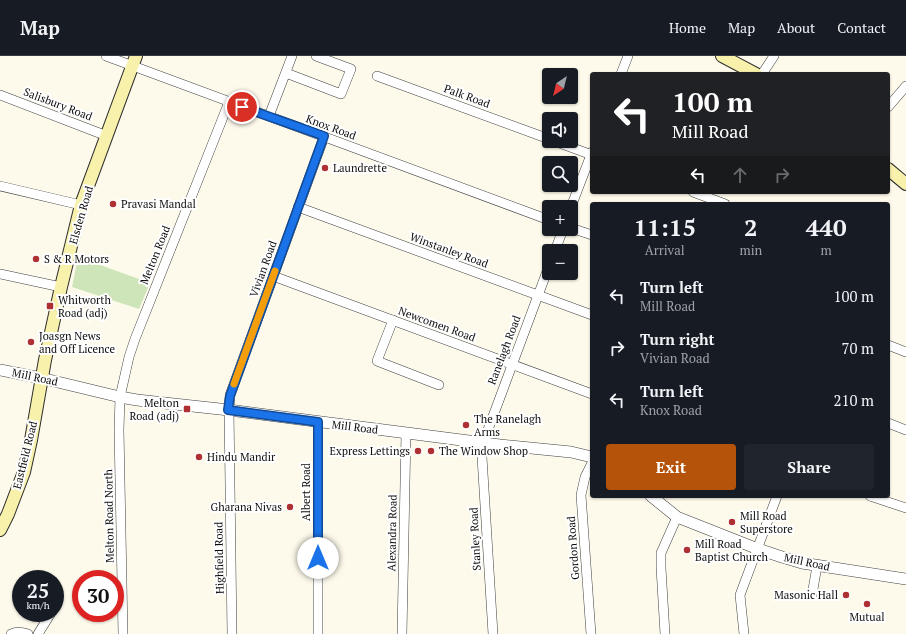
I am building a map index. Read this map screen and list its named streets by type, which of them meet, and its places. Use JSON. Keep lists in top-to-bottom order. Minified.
{"streets":{"main road":["Elsden Road","Eastfield Road"],"street":["Palk Road","Salisbury Road","Knox Road","Winstanley Road","Melton Road","Vivian Road","Newcomen Road","Ranelagh Road","Mill Road","Albert Road","Melton Road North","Alexandra Road","Stanley Road","Gordon Road","Highfield Road"]},"crossings":[["Salisbury Road","Elsden Road"],["Knox Road","Elsden Road"],["Knox Road","Melton Road"],["Knox Road","Vivian Road"],["Elsden Road","Mill Road"],["Elsden Road","Eastfield Road"],["Winstanley Road","Vivian Road"],["Winstanley Road","Ranelagh Road"],["Melton Road","Mill Road"],["Melton Road","Melton Road North"],["Vivian Road","Newcomen Road"],["Vivian Road","Mill Road"],["Vivian Road","Highfield Road"],["Newcomen Road","Ranelagh Road"],["Ranelagh Road","Mill Road"],["Ranelagh Road","Stanley Road"],["Mill Road","Eastfield Road"],["Mill Road","Albert Road"],["Mill Road","Melton Road North"],["Mill Road","Alexandra Road"],["Mill Road","Stanley Road"],["Mill Road","Highfield Road"]],"places":{"other":["Laundrette","Pravasi Mandal","S & R Motors","Joasgn News and Off Licence","The Ranelagh Arms","Express Lettings","The Window Shop","Hindu Mandir","Gharana Nivas","Mill Road Superstore","Mill Road Baptist Church","Masonic Hall","Mutual"],"transit":["Whitworth Road (adj)","Melton Road (adj)"]},"north":"bottom left","page":{"header":"Map","nav":["Home","Map","About","Contact"],"map_buttons":["+","−"],"turn":["100 m","Mill Road"],"eta":["11:15","Arrival","2","min","440","m"],"list":[{"name":"Turn left","note":"Mill Road","value":"100 m"},{"name":"Turn right","note":"Vivian Road","value":"70 m"},{"name":"Turn left","note":"Knox Road","value":"210 m"}],"buttons":["Exit","Share"],"speed":"25 km/h","limit":"30"}}
